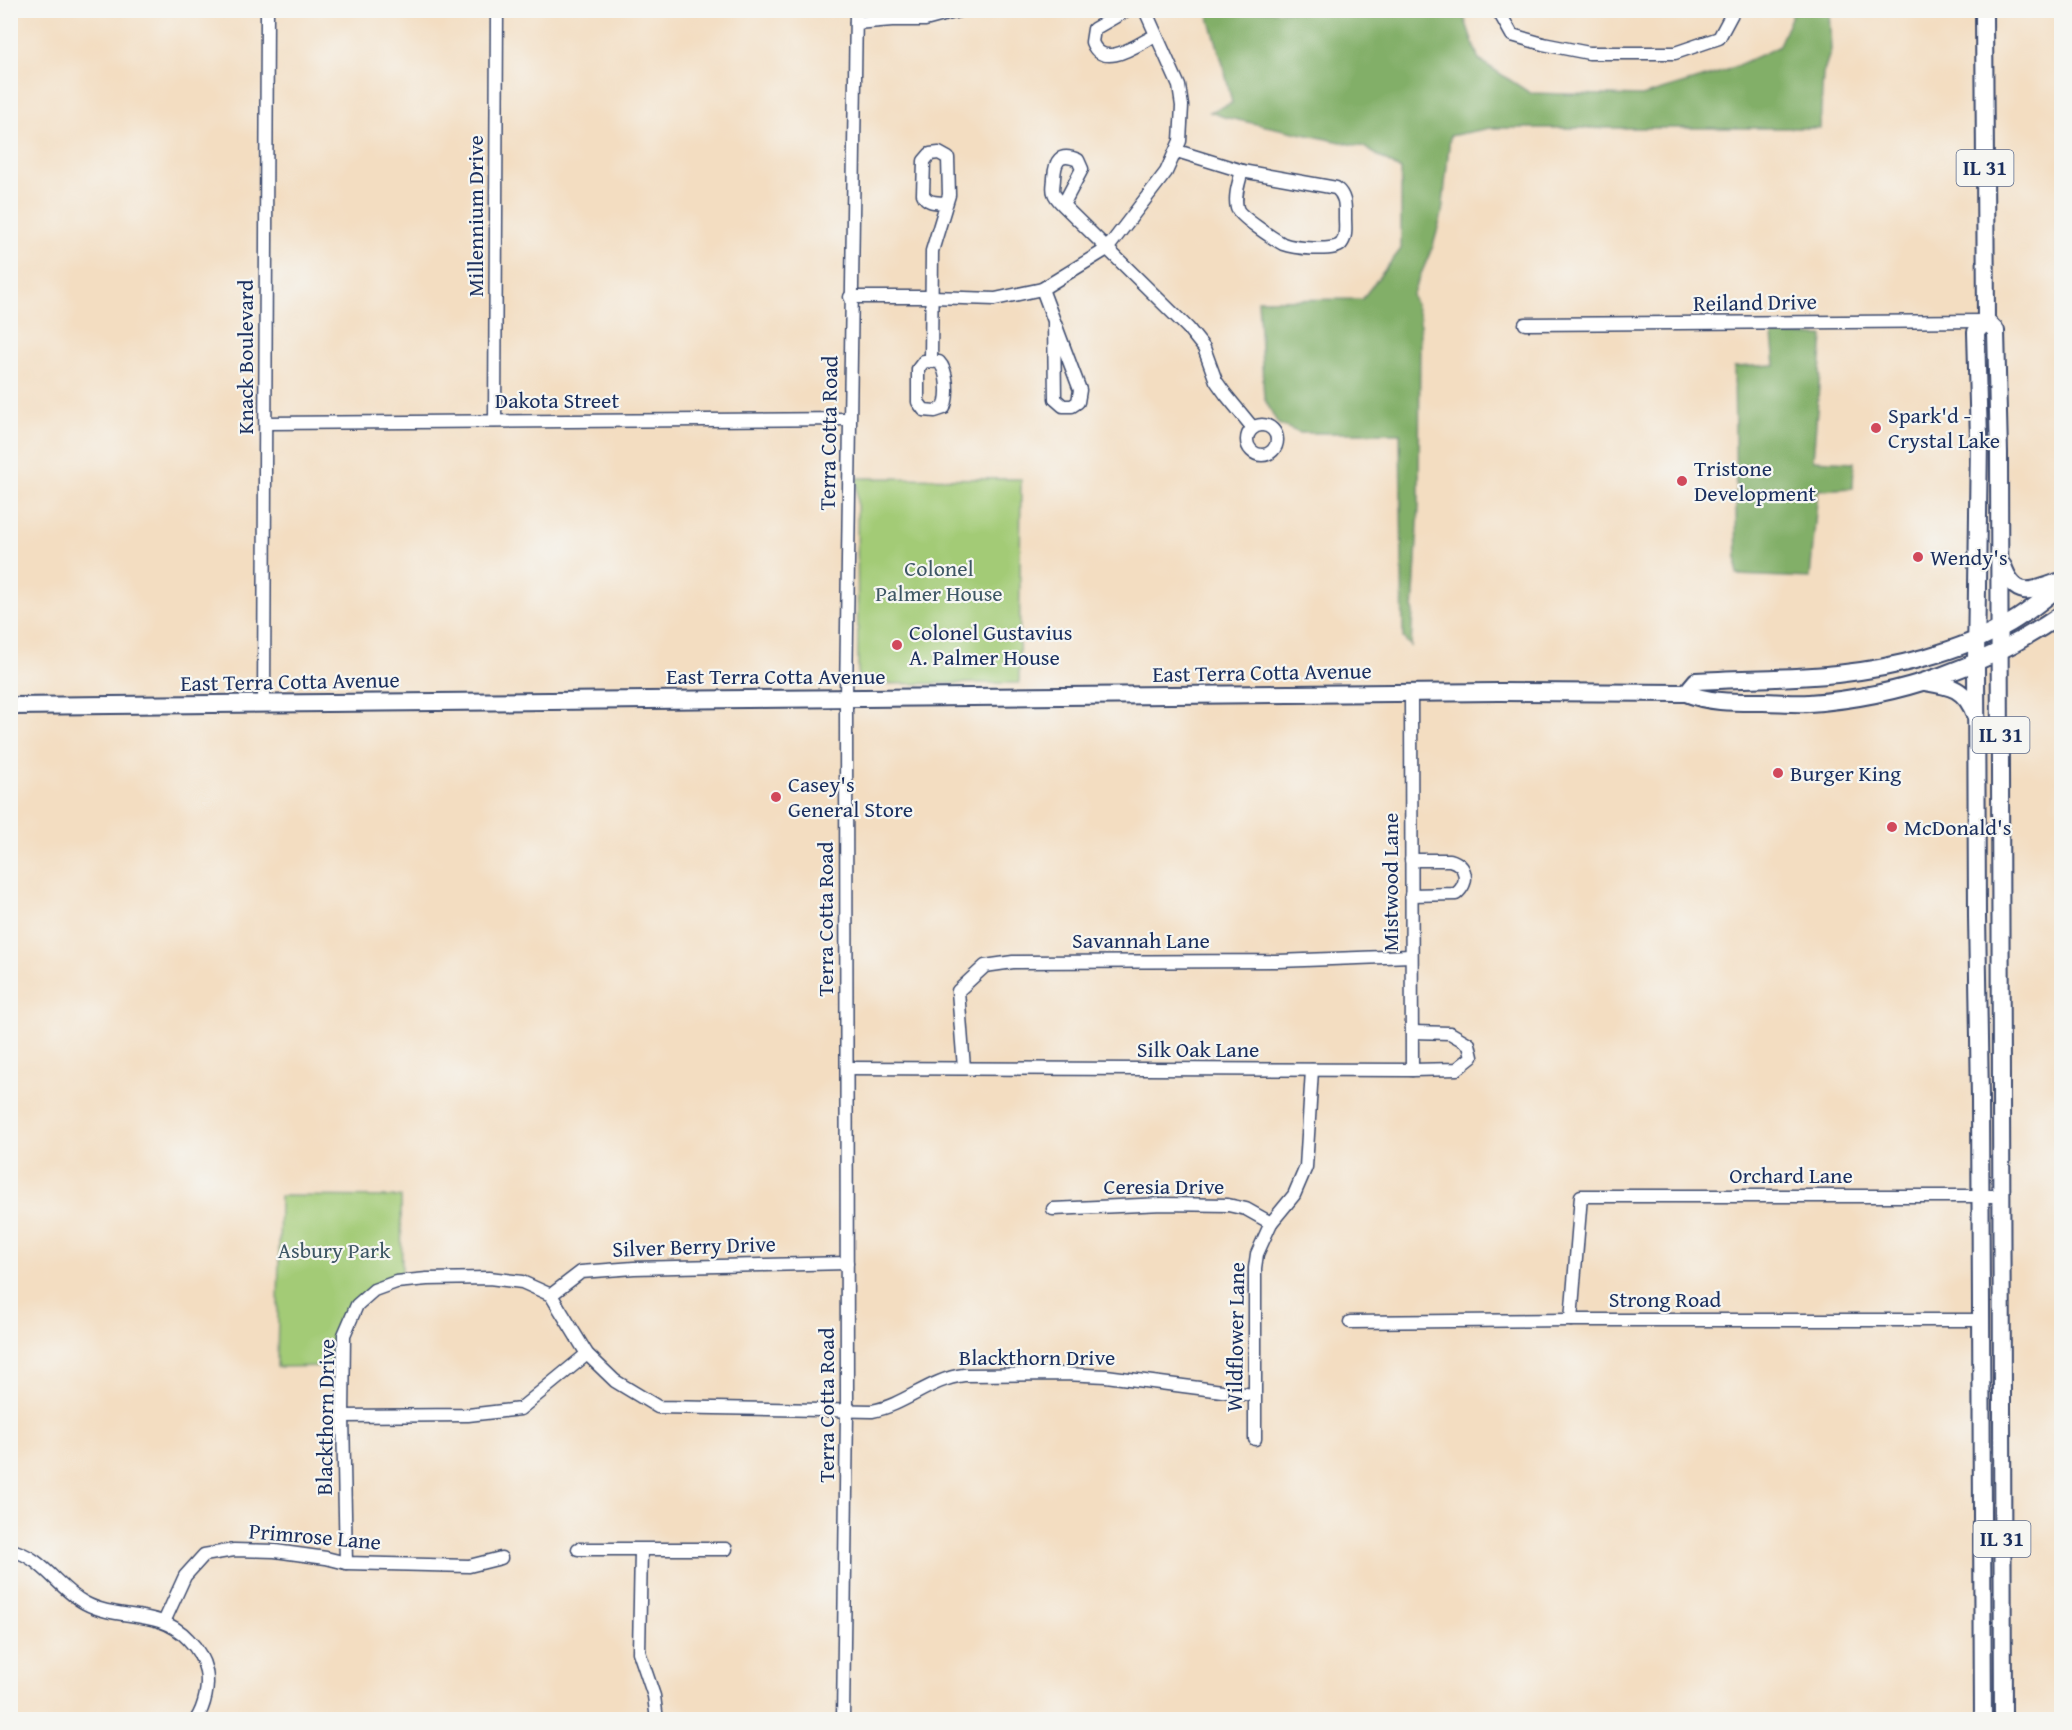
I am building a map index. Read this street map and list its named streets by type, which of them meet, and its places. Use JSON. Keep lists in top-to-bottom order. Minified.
{"streets":{"main road":["IL 31","East Terra Cotta Avenue"],"street":["Millennium Drive","Reiland Drive","Knack Boulevard","Dakota Street","Terra Cotta Road","Mistwood Lane","Savannah Lane","Silk Oak Lane","Orchard Lane","Ceresia Drive","Silver Berry Drive","Strong Road","Wildflower Lane","Blackthorn Drive","Primrose Lane"]},"crossings":[["IL 31","Reiland Drive"],["IL 31","East Terra Cotta Avenue"],["IL 31","Orchard Lane"],["IL 31","Strong Road"],["Millennium Drive","Dakota Street"],["Knack Boulevard","Dakota Street"],["Knack Boulevard","East Terra Cotta Avenue"],["Dakota Street","Terra Cotta Road"],["Terra Cotta Road","East Terra Cotta Avenue"],["Terra Cotta Road","Silk Oak Lane"],["Terra Cotta Road","Silver Berry Drive"],["Terra Cotta Road","Blackthorn Drive"],["East Terra Cotta Avenue","Mistwood Lane"],["Mistwood Lane","Savannah Lane"],["Mistwood Lane","Silk Oak Lane"],["Savannah Lane","Silk Oak Lane"],["Silk Oak Lane","Wildflower Lane"],["Orchard Lane","Strong Road"],["Ceresia Drive","Wildflower Lane"],["Silver Berry Drive","Blackthorn Drive"],["Wildflower Lane","Blackthorn Drive"],["Blackthorn Drive","Primrose Lane"]],"parks":["Colonel Palmer House","Asbury Park"],"places":["Spark'd - Crystal Lake","Tristone Development","Wendy's","Colonel Gustavius A. Palmer House","Burger King","Casey's General Store","McDonald's"]}
